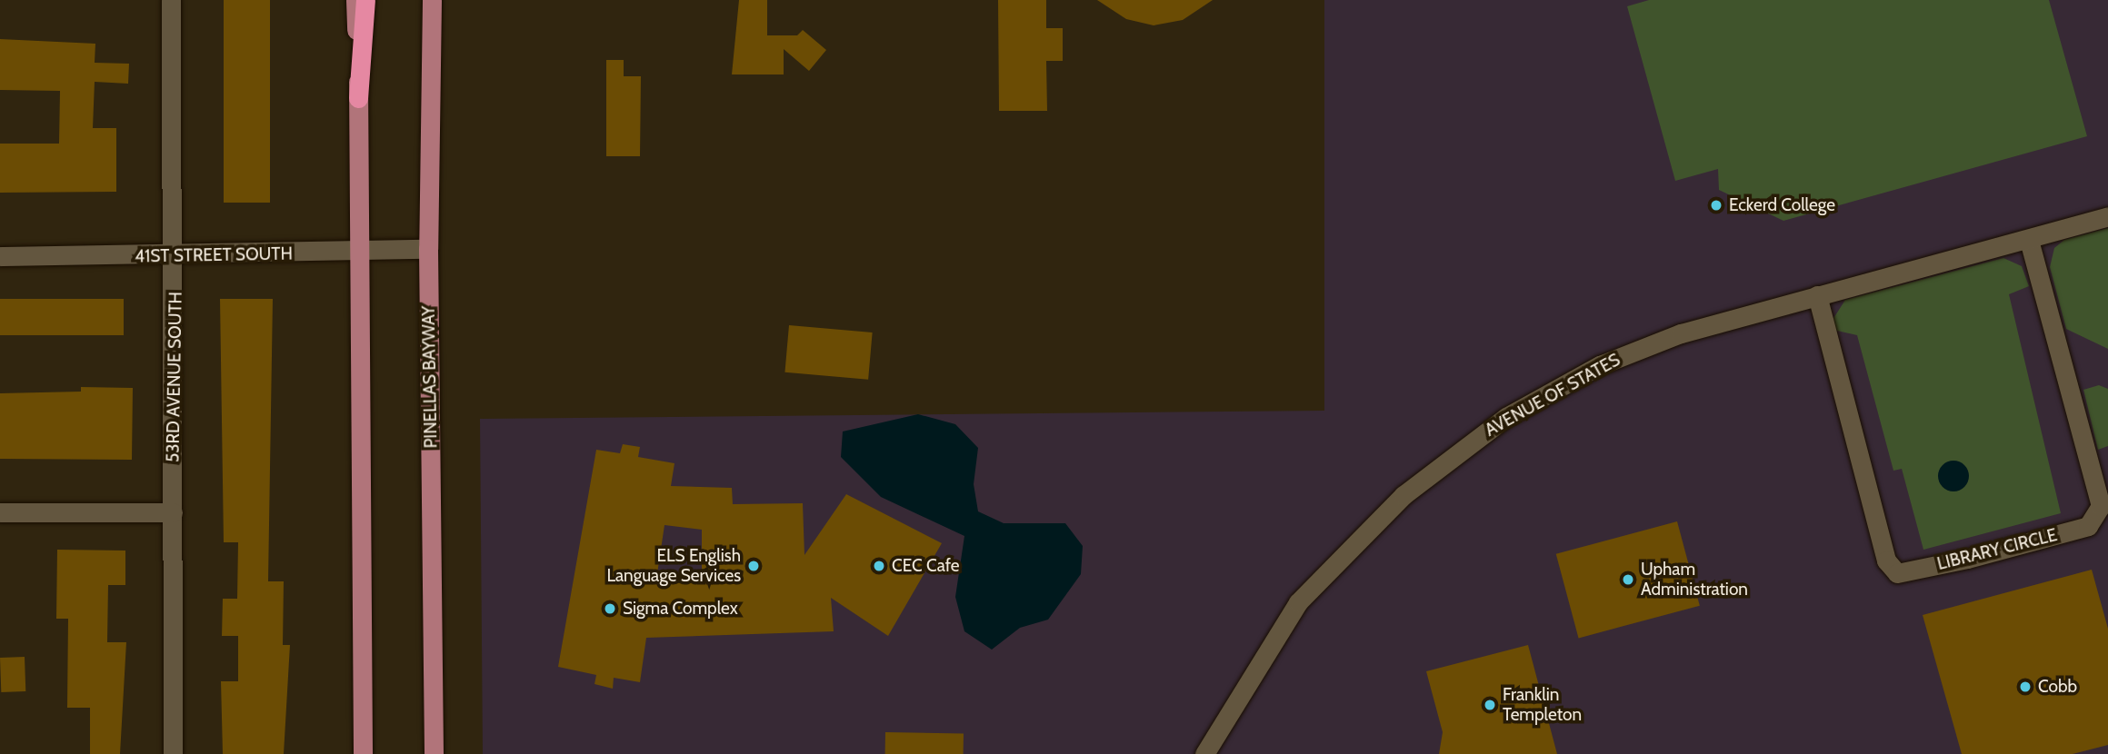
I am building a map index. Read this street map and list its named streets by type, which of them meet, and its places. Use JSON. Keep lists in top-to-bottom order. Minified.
{"streets":{"main road":["PINELLAS BAYWAY"],"street":["41ST STREET SOUTH","53RD AVENUE SOUTH","AVENUE OF STATES","LIBRARY CIRCLE"]},"crossings":[["41ST STREET SOUTH","53RD AVENUE SOUTH"],["41ST STREET SOUTH","PINELLAS BAYWAY"],["AVENUE OF STATES","LIBRARY CIRCLE"]],"places":["Eckerd College","ELS English Language Services","CEC Cafe","Upham Administration","Sigma Complex","Cobb","Franklin Templeton"]}
